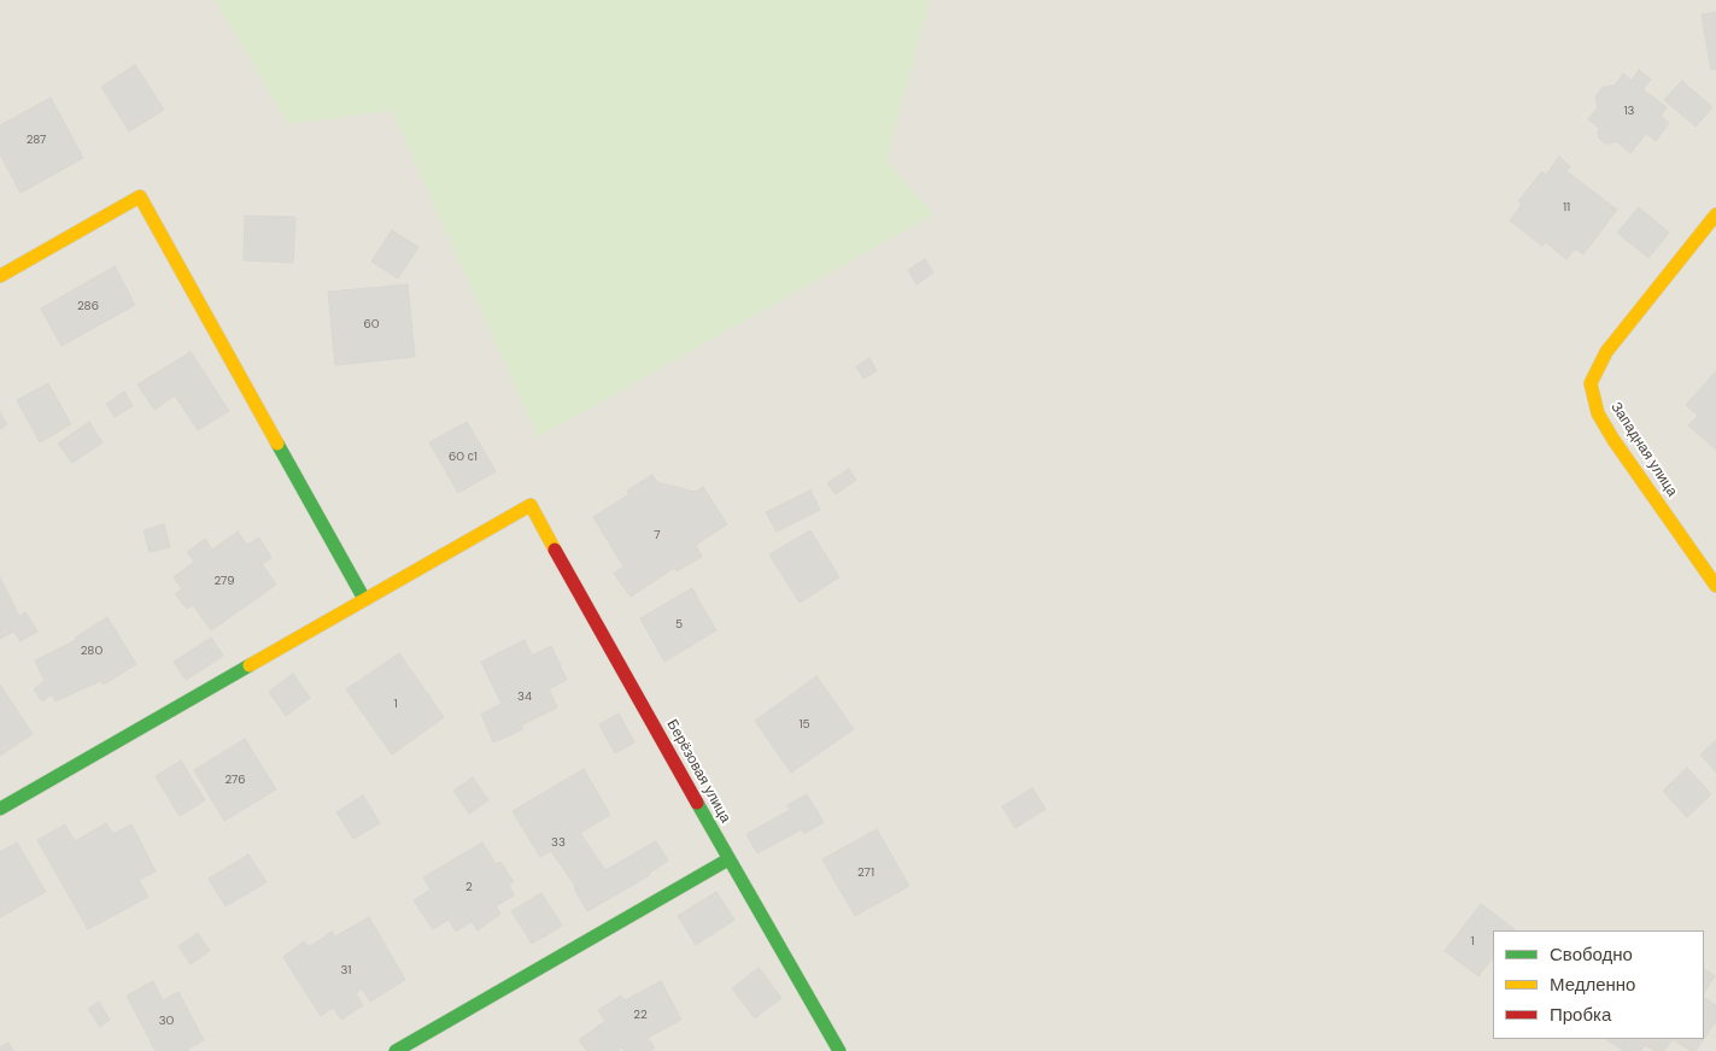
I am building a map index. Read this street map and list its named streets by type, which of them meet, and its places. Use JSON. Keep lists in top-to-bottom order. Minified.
{"streets":{"street":["Западная улица","Берёзовая улица"]},"house_numbers":["13","287","11","286","60","60 с1","7","279","5","280","34","1","15","276","33","271","2","1","31","22","30"],"legend":["Свободно","Медленно","Пробка"]}
